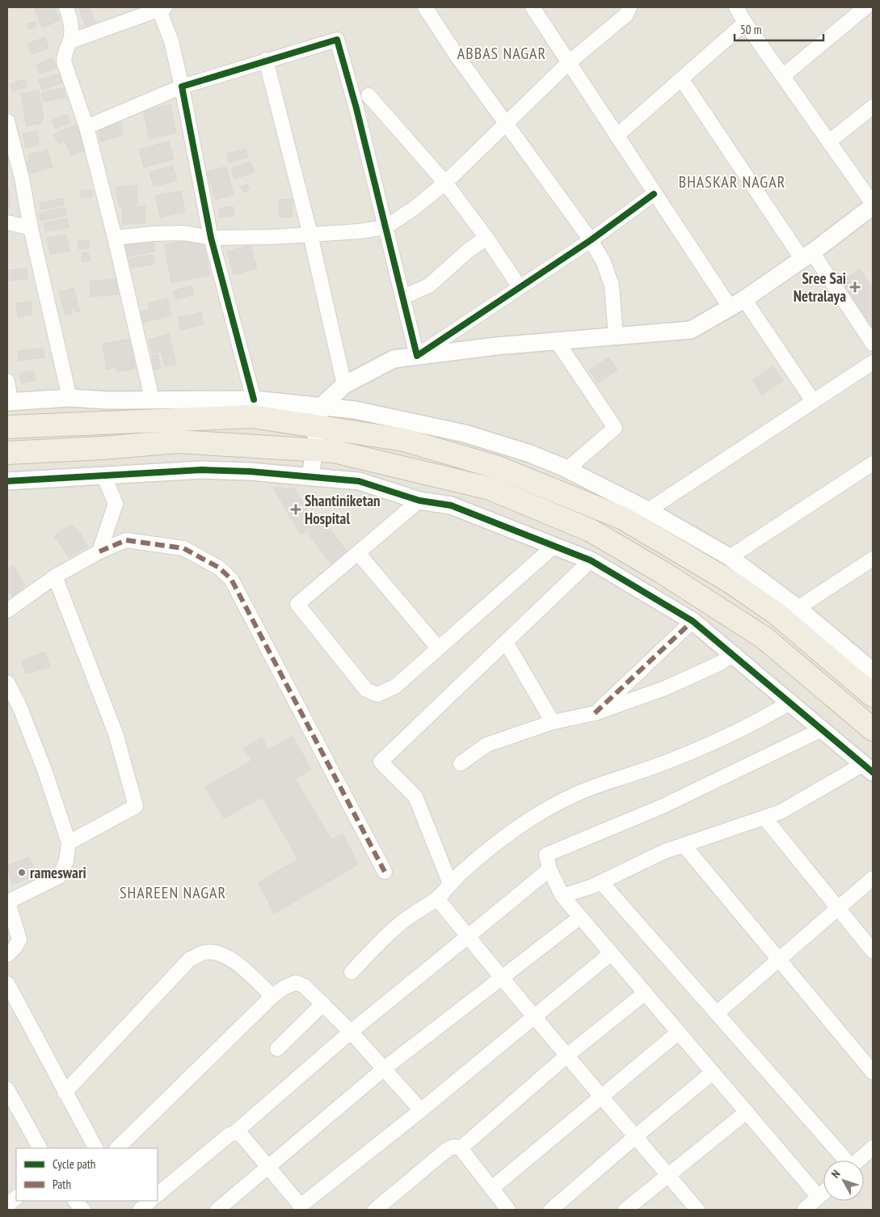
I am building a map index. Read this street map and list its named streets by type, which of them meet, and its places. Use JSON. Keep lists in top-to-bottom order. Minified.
{"districts":["ABBAS NAGAR","BHASKAR NAGAR","SHAREEN NAGAR"],"places":{"health":["Sree Sai Netralaya","Shantiniketan Hospital"],"other":["rameswari"]},"legend":["Cycle path","Path"],"scale_bar":"50 m","north":"top left"}
